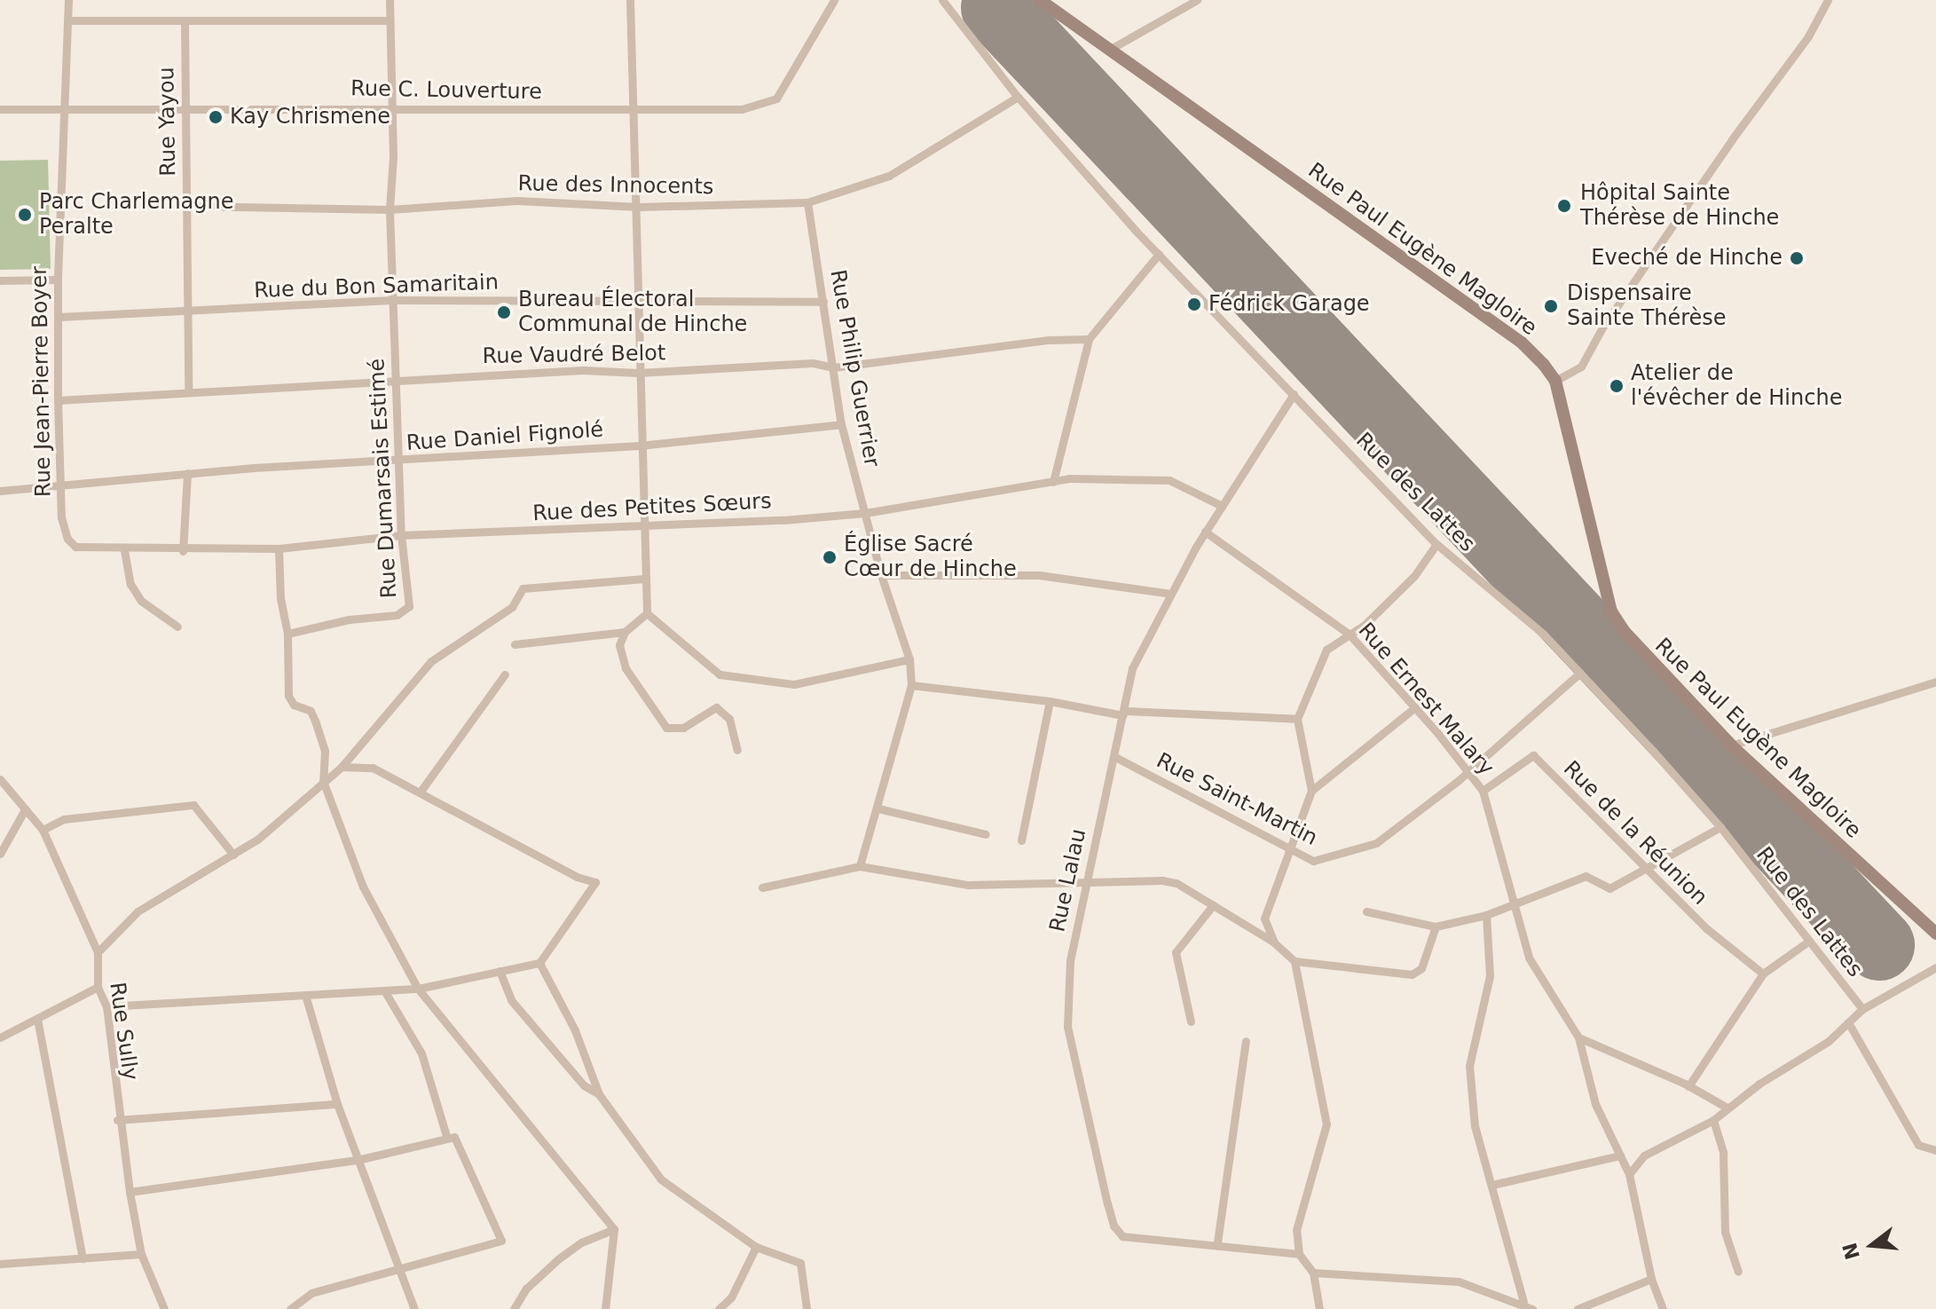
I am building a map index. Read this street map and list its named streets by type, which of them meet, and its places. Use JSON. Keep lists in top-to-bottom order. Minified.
{"streets":{"main road":["Rue Paul Eugène Magloire"],"street":["Rue C. Louverture","Rue Yayou","Rue des Innocents","Rue du Bon Samaritain","Rue Vaudré Belot","Rue Philip Guerrier","Rue Jean-Pierre Boyer","Rue Daniel Fignolé","Rue Dumarsais Estimé","Rue des Lattes","Rue des Petites Sœurs","Rue Ernest Malary","Rue Saint-Martin","Rue de la Réunion","Rue Lalau","Rue Sully"]},"crossings":[["Rue C. Louverture","Rue Yayou"],["Rue C. Louverture","Rue Jean-Pierre Boyer"],["Rue C. Louverture","Rue Dumarsais Estimé"],["Rue Yayou","Rue des Innocents"],["Rue Yayou","Rue du Bon Samaritain"],["Rue Yayou","Rue Vaudré Belot"],["Rue des Innocents","Rue Philip Guerrier"],["Rue des Innocents","Rue Dumarsais Estimé"],["Rue des Innocents","Rue des Lattes"],["Rue du Bon Samaritain","Rue Philip Guerrier"],["Rue du Bon Samaritain","Rue Jean-Pierre Boyer"],["Rue du Bon Samaritain","Rue Dumarsais Estimé"],["Rue Vaudré Belot","Rue Philip Guerrier"],["Rue Vaudré Belot","Rue Jean-Pierre Boyer"],["Rue Vaudré Belot","Rue Dumarsais Estimé"],["Rue Philip Guerrier","Rue Daniel Fignolé"],["Rue Philip Guerrier","Rue des Petites Sœurs"],["Rue Jean-Pierre Boyer","Rue Daniel Fignolé"],["Rue Jean-Pierre Boyer","Rue des Petites Sœurs"],["Rue Daniel Fignolé","Rue Dumarsais Estimé"],["Rue Dumarsais Estimé","Rue des Petites Sœurs"],["Rue des Lattes","Rue Saint-Martin"],["Rue des Lattes","Rue Lalau"],["Rue des Petites Sœurs","Rue Lalau"],["Rue Ernest Malary","Rue Saint-Martin"],["Rue Ernest Malary","Rue de la Réunion"],["Rue Ernest Malary","Rue Lalau"],["Rue Saint-Martin","Rue Lalau"]],"places":["Kay Chrismene","Hôpital Sainte Thérèse de Hinche","Parc Charlemagne Peralte","Eveché de Hinche","Fédrick Garage","Dispensaire Sainte Thérèse","Bureau Électoral Communal de Hinche","Atelier de l'évêcher de Hinche","Église Sacré Cœur de Hinche"],"north":"left"}
